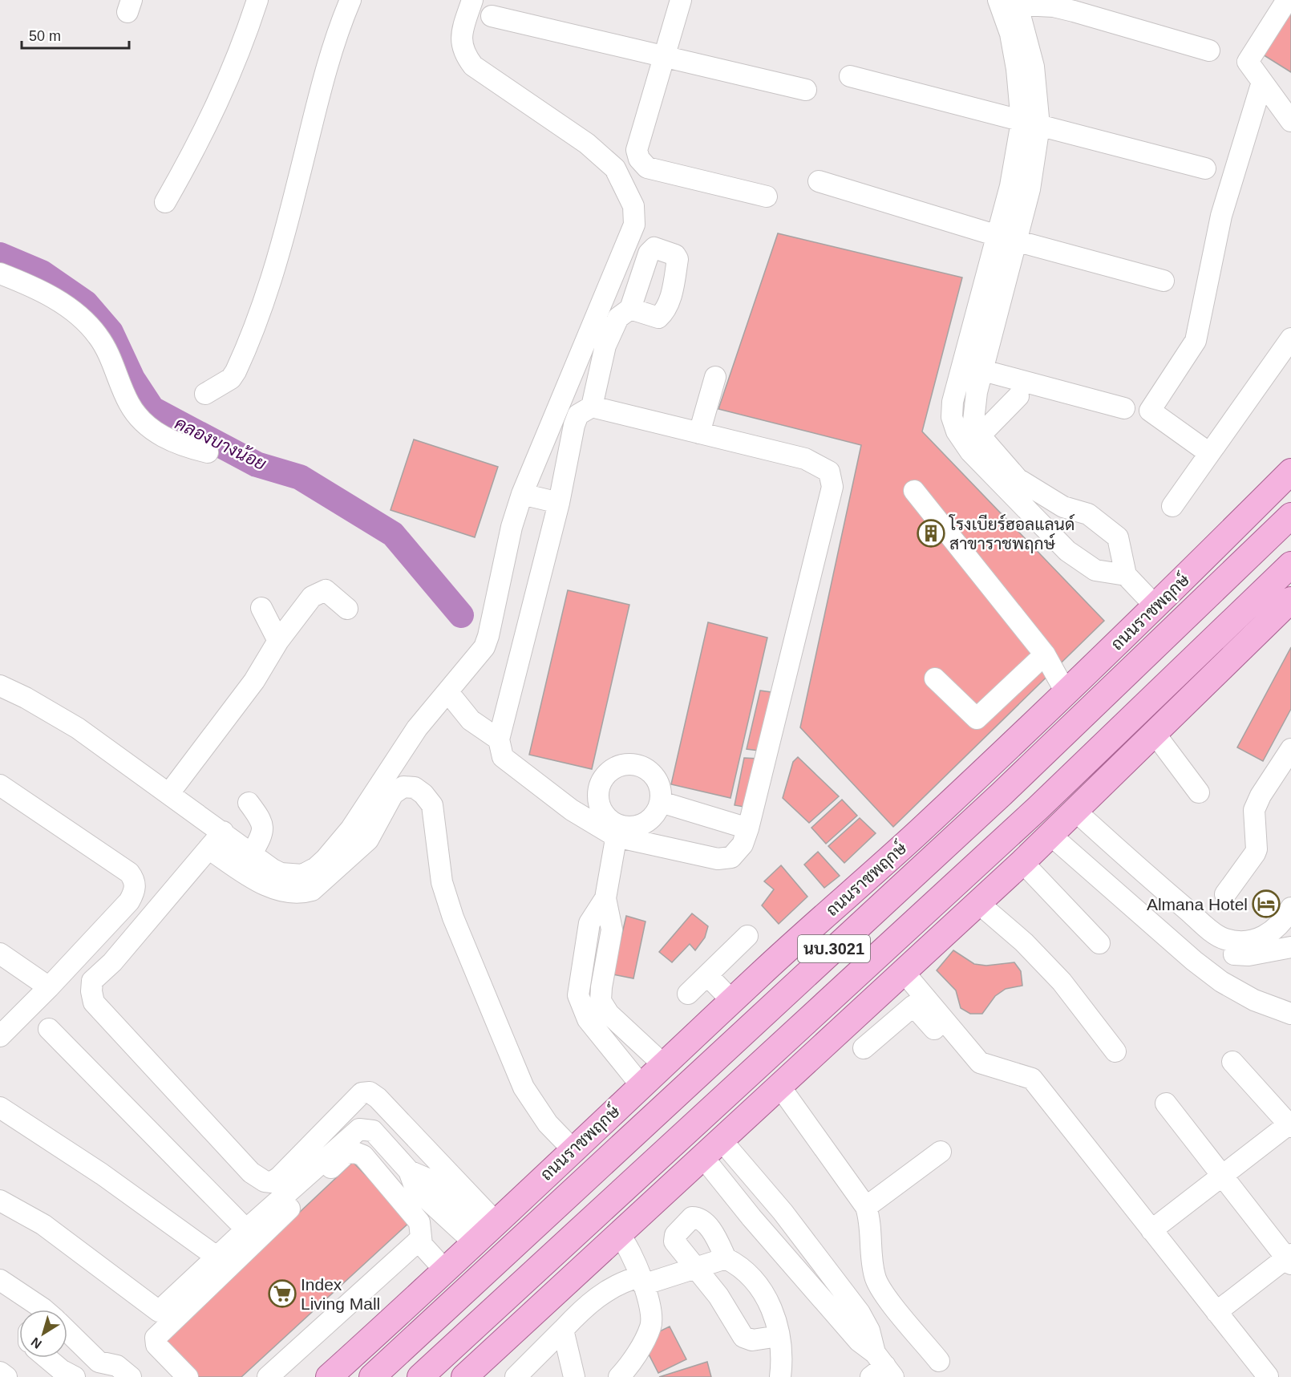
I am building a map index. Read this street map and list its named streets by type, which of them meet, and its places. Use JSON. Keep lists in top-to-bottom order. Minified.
{"streets":{"main road":["ถนนราชพฤกษ์","นบ.3021"]},"water":["คลองบางน้อย"],"places":{"building":["โรงเบียร์ฮอลแลนด์ สาขาราชพฤกษ์"],"hotel":["Almana Hotel"],"supermarket":["Index Living Mall"]},"scale_bar":"50 m","north":"bottom left"}
